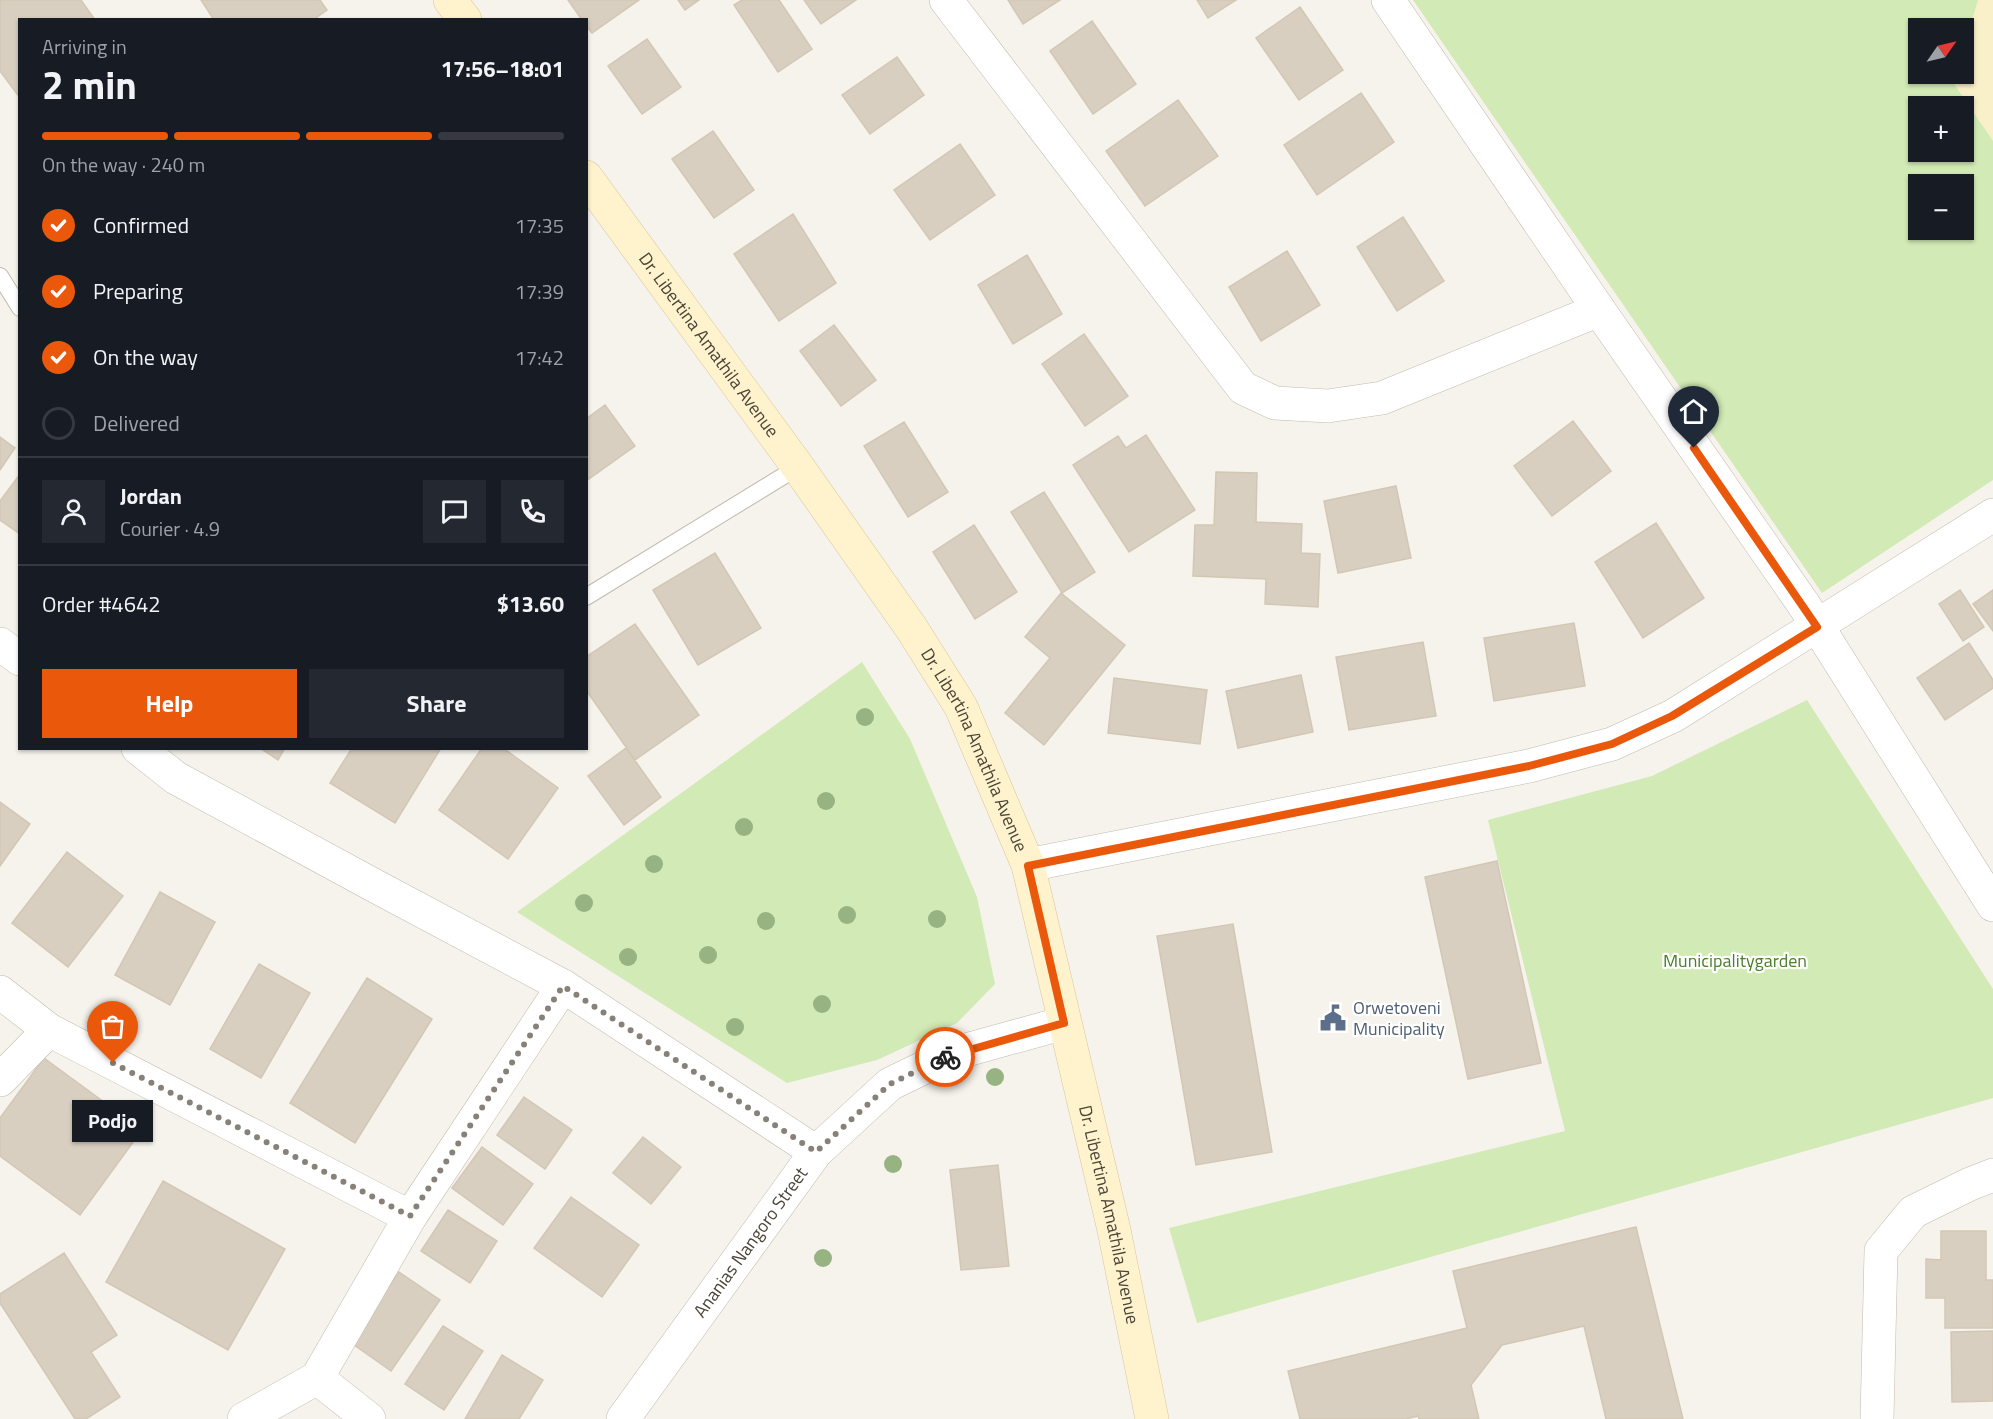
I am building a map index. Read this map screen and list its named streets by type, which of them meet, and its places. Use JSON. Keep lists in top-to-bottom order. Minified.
{"streets":{"street":["Dr. Libertina Amathila Avenue","Ananias Nangoro Street"]},"crossings":[["Dr. Libertina Amathila Avenue","Ananias Nangoro Street"]],"parks":["Municipalitygarden"],"places":{"public building":["Orwetoveni Municipality"],"other":["Podjo"]},"north":"top right","page":{"map_buttons":["+","−"],"heading":["2 min","Arriving in","17:56–18:01"],"panel":["Jordan","Courier · 4.9","Order #4642","$13.60"],"bar":"On the way · 240 m","list":[["Confirmed","17:35"],["Preparing","17:39"],["On the way","17:42"],"Delivered"],"buttons":["Help","Share"],"bubble":"Podjo"}}
